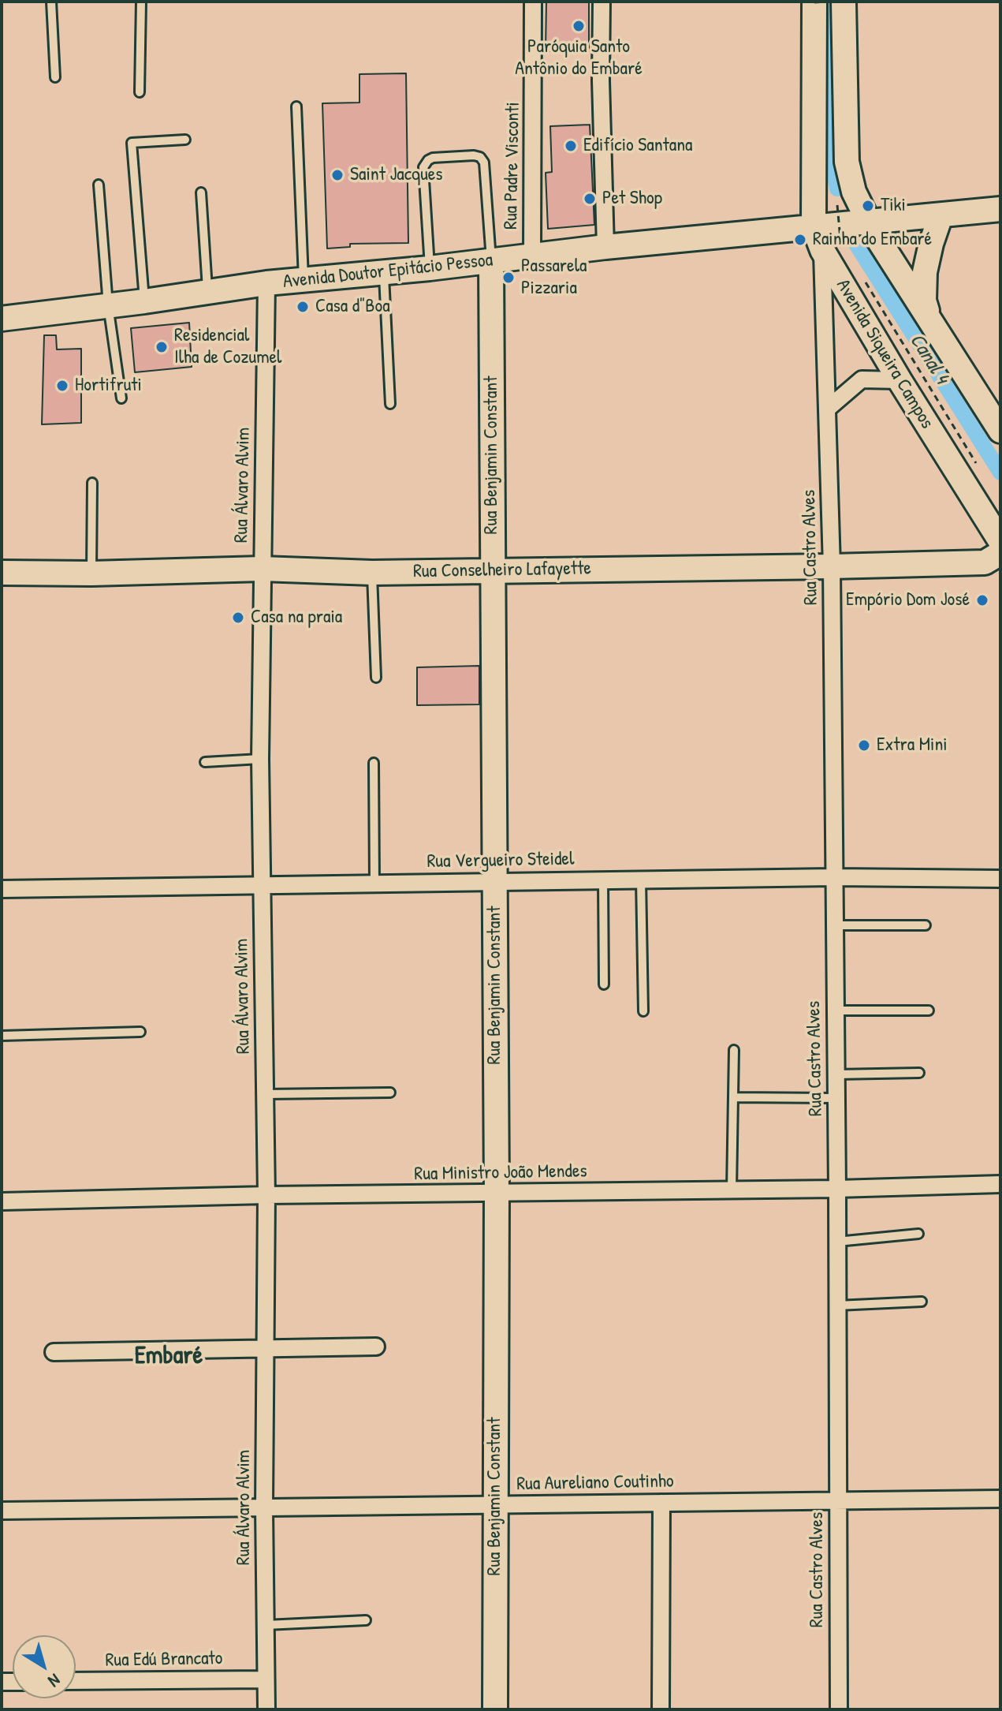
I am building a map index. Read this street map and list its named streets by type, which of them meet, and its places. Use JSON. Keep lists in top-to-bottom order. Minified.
{"streets":{"main road":["Avenida Doutor Epitácio Pessoa","Avenida Siqueira Campos","Rua Benjamin Constant","Rua Conselheiro Lafayette"],"street":["Rua Padre Visconti","Rua Álvaro Alvim","Rua Castro Alves","Rua Vergueiro Steidel","Rua Ministro João Mendes","Rua Aureliano Coutinho","Rua Edú Brancato"]},"crossings":[["Rua Padre Visconti","Avenida Doutor Epitácio Pessoa"],["Avenida Doutor Epitácio Pessoa","Avenida Siqueira Campos"],["Avenida Doutor Epitácio Pessoa","Rua Benjamin Constant"],["Avenida Doutor Epitácio Pessoa","Rua Álvaro Alvim"],["Avenida Doutor Epitácio Pessoa","Rua Castro Alves"],["Avenida Siqueira Campos","Rua Castro Alves"],["Rua Benjamin Constant","Rua Conselheiro Lafayette"],["Rua Benjamin Constant","Rua Vergueiro Steidel"],["Rua Benjamin Constant","Rua Ministro João Mendes"],["Rua Benjamin Constant","Rua Aureliano Coutinho"],["Rua Álvaro Alvim","Rua Conselheiro Lafayette"],["Rua Álvaro Alvim","Rua Vergueiro Steidel"],["Rua Álvaro Alvim","Rua Ministro João Mendes"],["Rua Álvaro Alvim","Rua Aureliano Coutinho"],["Rua Álvaro Alvim","Rua Edú Brancato"],["Rua Castro Alves","Rua Conselheiro Lafayette"],["Rua Castro Alves","Rua Vergueiro Steidel"],["Rua Castro Alves","Rua Ministro João Mendes"],["Rua Castro Alves","Rua Aureliano Coutinho"]],"districts":["Embaré"],"water":["Canal 4"],"places":["Paróquia Santo Antônio do Embaré","Edifício Santana","Saint Jacques","Pet Shop","Tiki","Rainha do Embaré","Passarela Pizzaria","Casa d\"Boa","Residencial Ilha de Cozumel","Hortifruti","Empório Dom José","Casa na praia","Extra Mini"],"north":"bottom right"}
